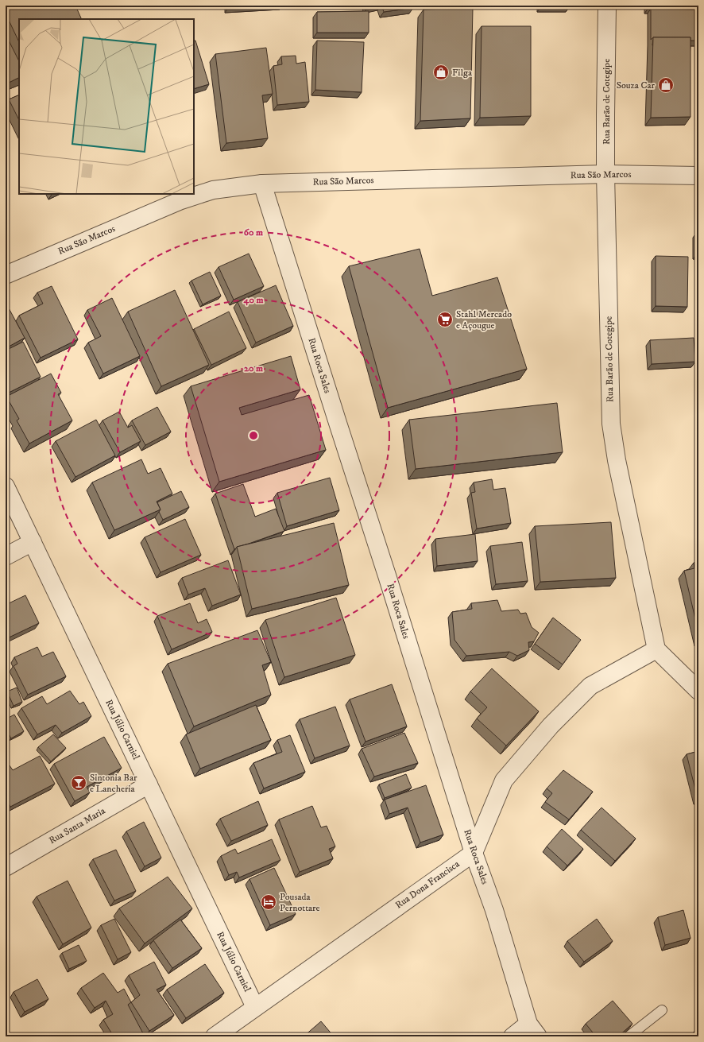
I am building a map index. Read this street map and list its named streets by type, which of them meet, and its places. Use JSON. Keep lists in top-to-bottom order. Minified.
{"streets":{"street":["Rua Barão de Cotegipe","Rua São Marcos","Rua Roca Sales","Rua Júlio Carniel","Rua Santa Maria","Rua Dona Francisca"]},"crossings":[["Rua Barão de Cotegipe","Rua São Marcos"],["Rua São Marcos","Rua Roca Sales"],["Rua Roca Sales","Rua Dona Francisca"],["Rua Júlio Carniel","Rua Santa Maria"],["Rua Júlio Carniel","Rua Dona Francisca"]],"places":{"shop":["Filga","Souza Car"],"supermarket":["Stahl Mercado e Açougue"],"bar":["Sintonia Bar e Lancheria"],"hotel":["Pousada Pernottare"]},"rings":["60 m","40 m","20 m"]}
